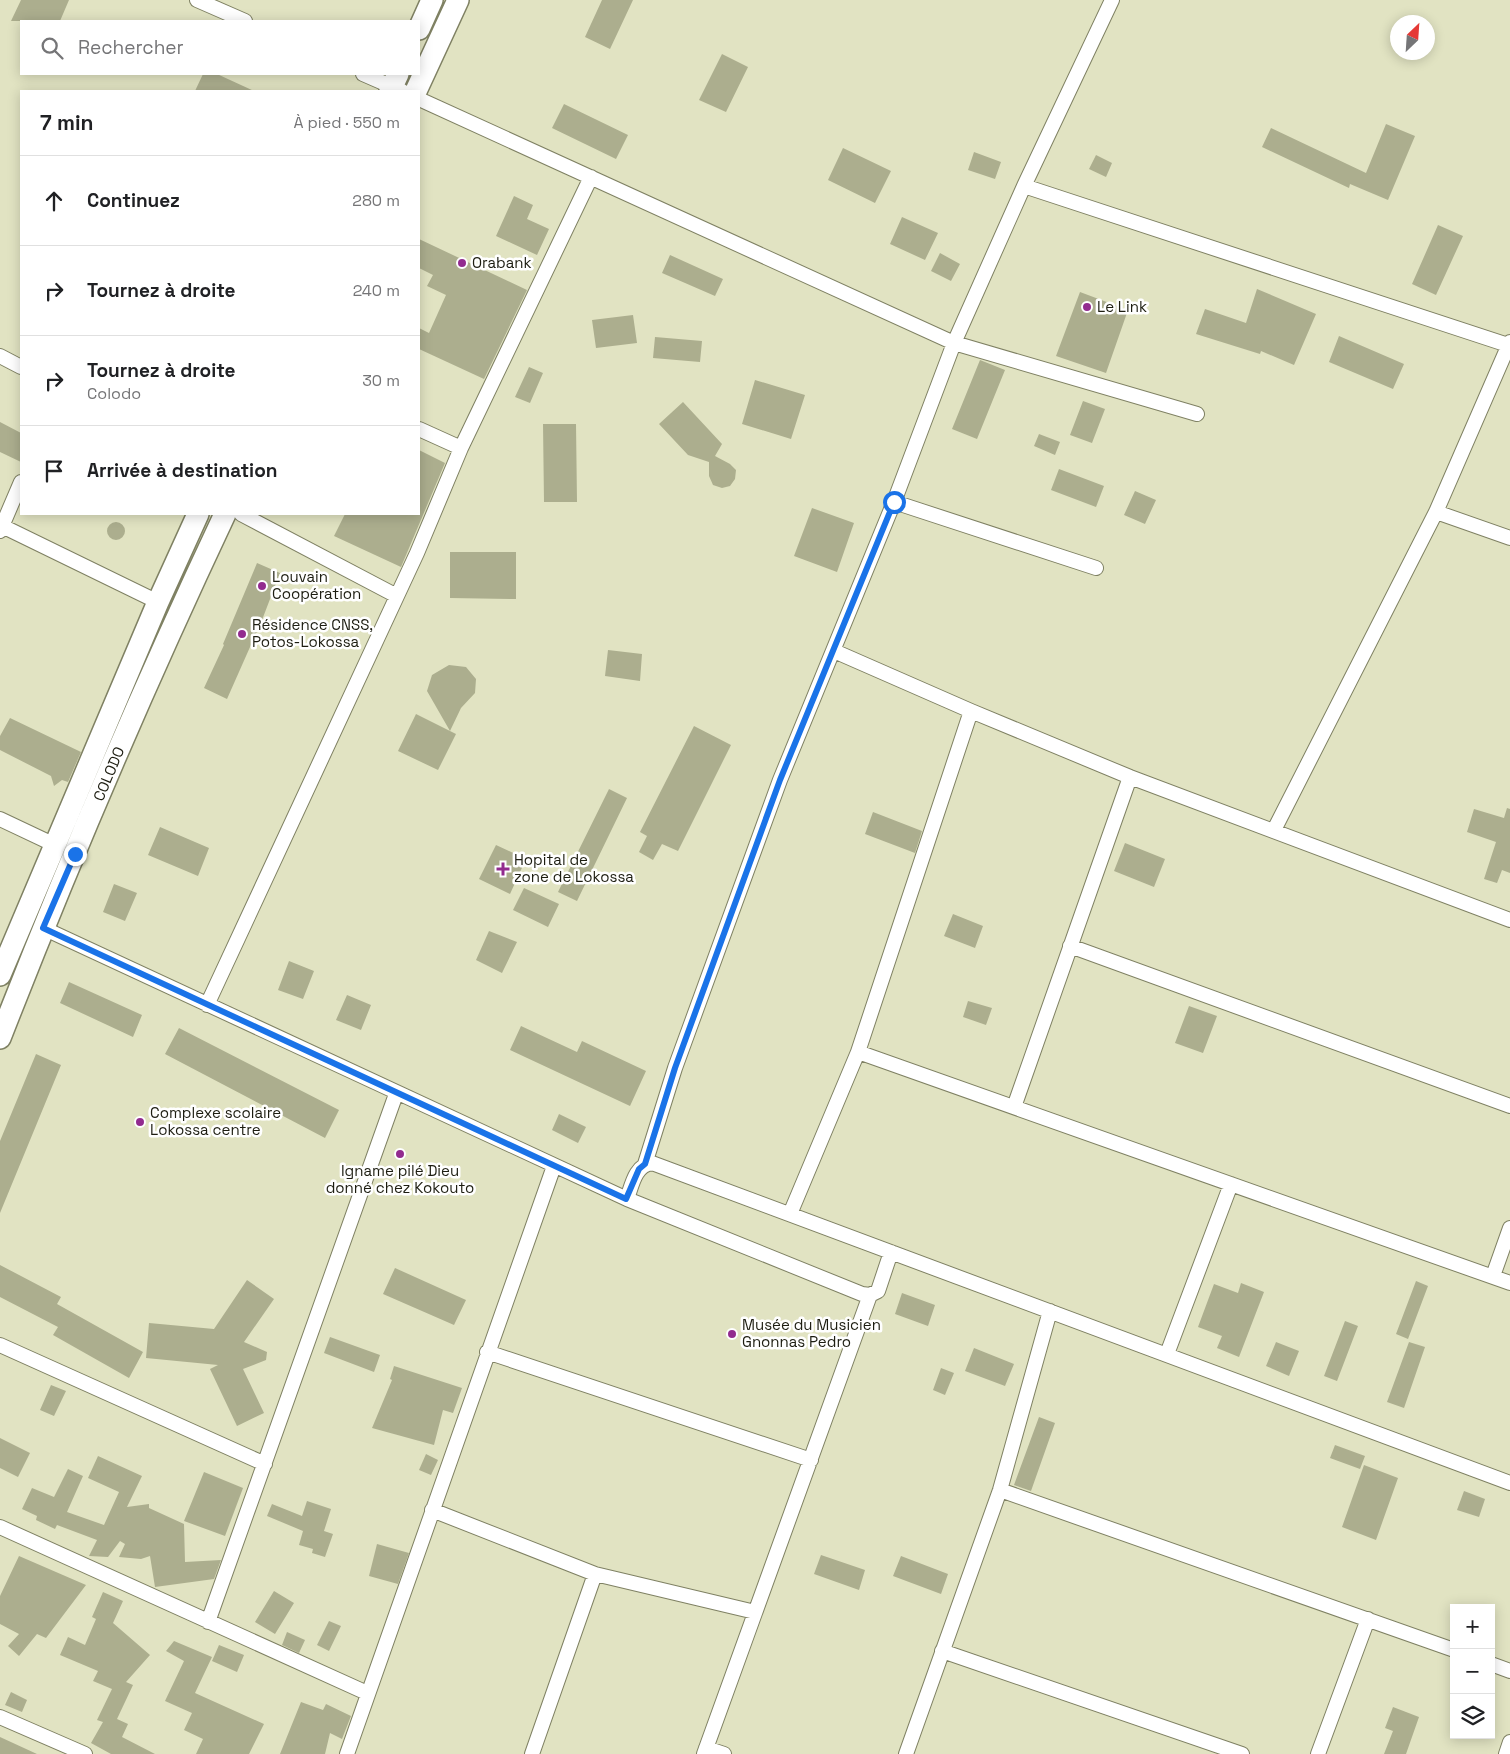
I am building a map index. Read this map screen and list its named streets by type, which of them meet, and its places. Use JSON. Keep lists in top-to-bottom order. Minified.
{"streets":{"main road":["COLODO"]},"places":{"other":["Orabank","Le Link","Louvain Coopération","Résidence CNSS, Potos-Lokossa","Complexe scolaire Lokossa centre","Igname pilé Dieu donné chez Kokouto","Musée du Musicien Gnonnas Pedro"],"health":["Hopital de zone de Lokossa"]},"north":"top right","page":{"search":"Rechercher","heading":["7 min","À pied · 550 m"],"list":[["Continuez","280 m"],["Tournez à droite","240 m"],["Tournez à droite","Colodo","30 m"],"Arrivée à destination"],"map_buttons":["+","−"]}}
